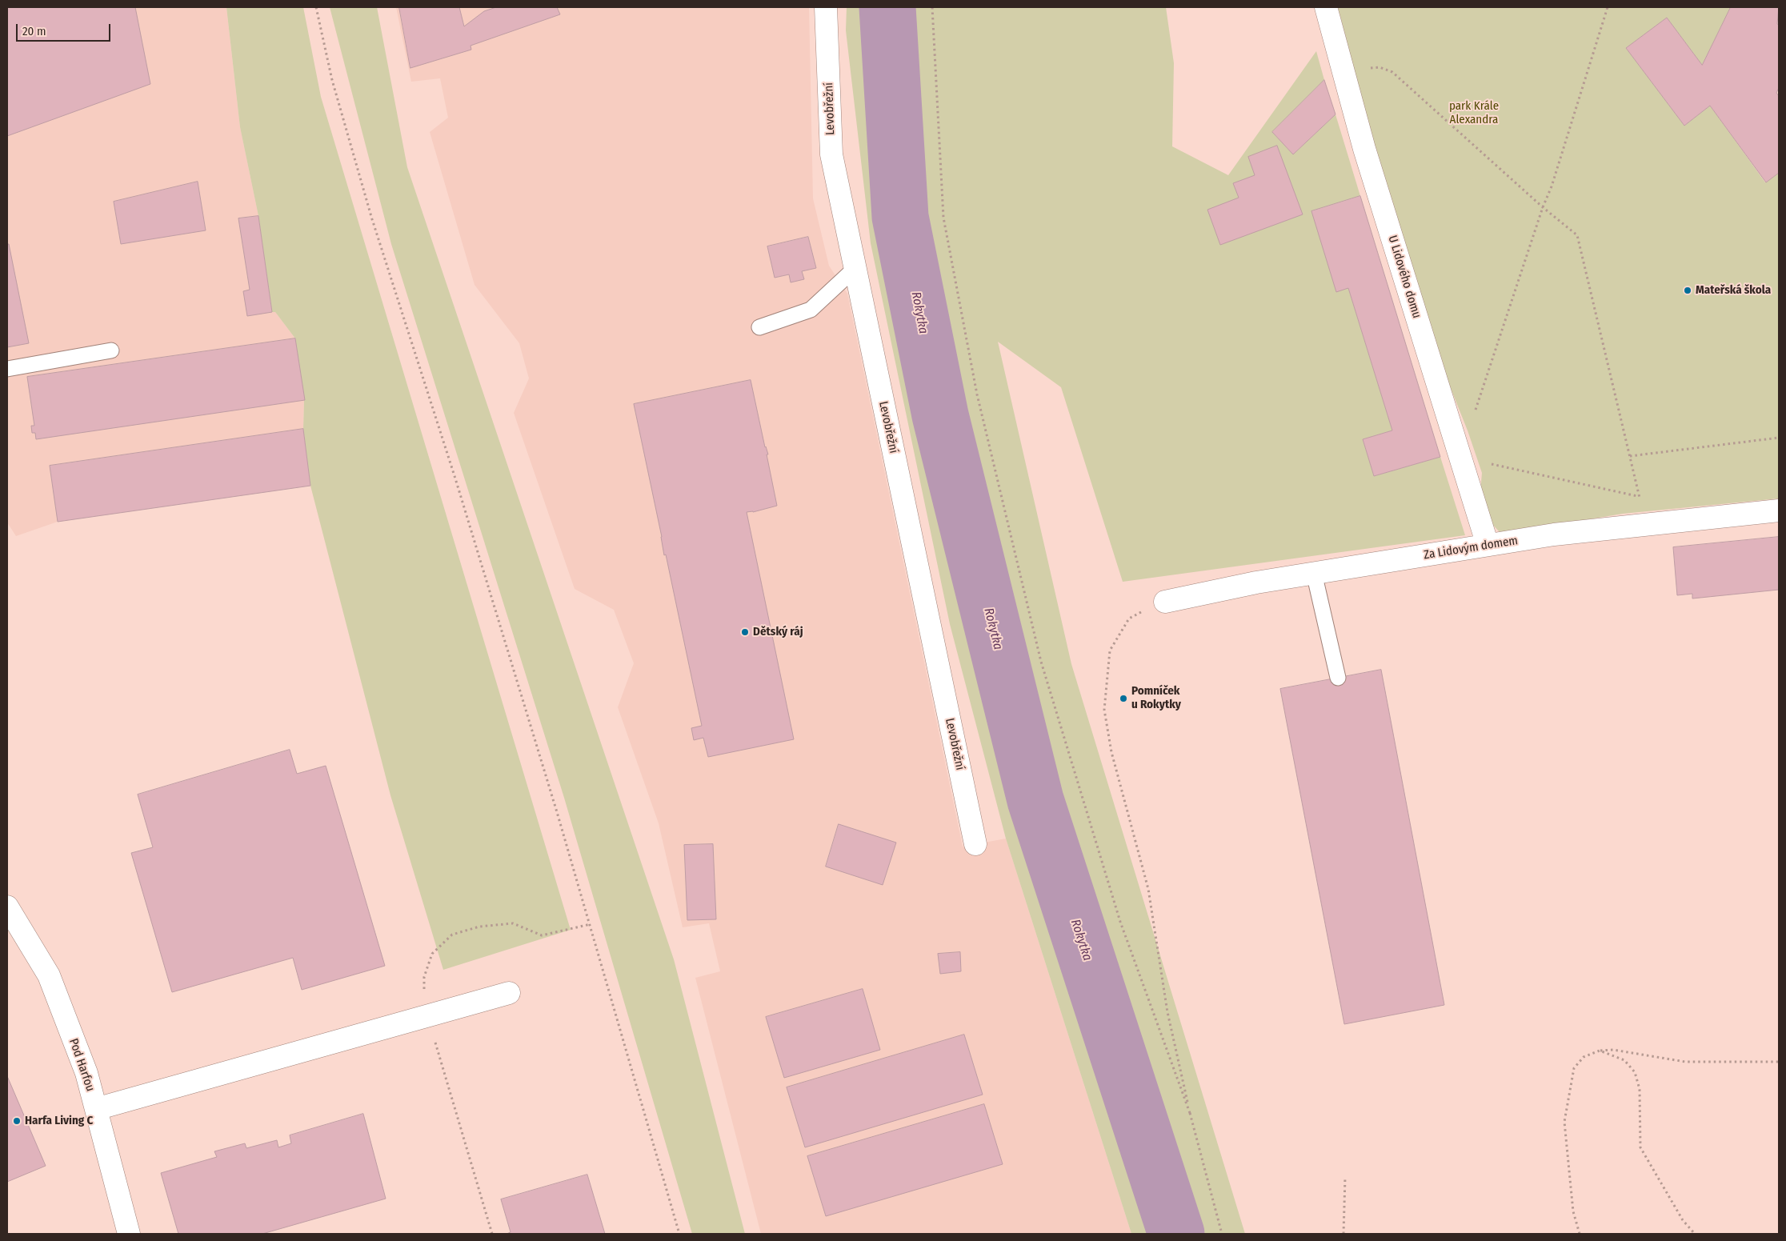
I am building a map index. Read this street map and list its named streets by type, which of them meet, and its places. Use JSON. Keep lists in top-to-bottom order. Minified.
{"streets":{"street":["Levobřežní","U Lidového domu","Za Lidovým domem","Pod Harfou"]},"crossings":[["U Lidového domu","Za Lidovým domem"]],"water":["Rokytka"],"parks":["park Krále Alexandra"],"places":["Mateřská škola","Dětský ráj","Pomníček u Rokytky","Harfa Living C"],"scale_bar":"20 m"}
